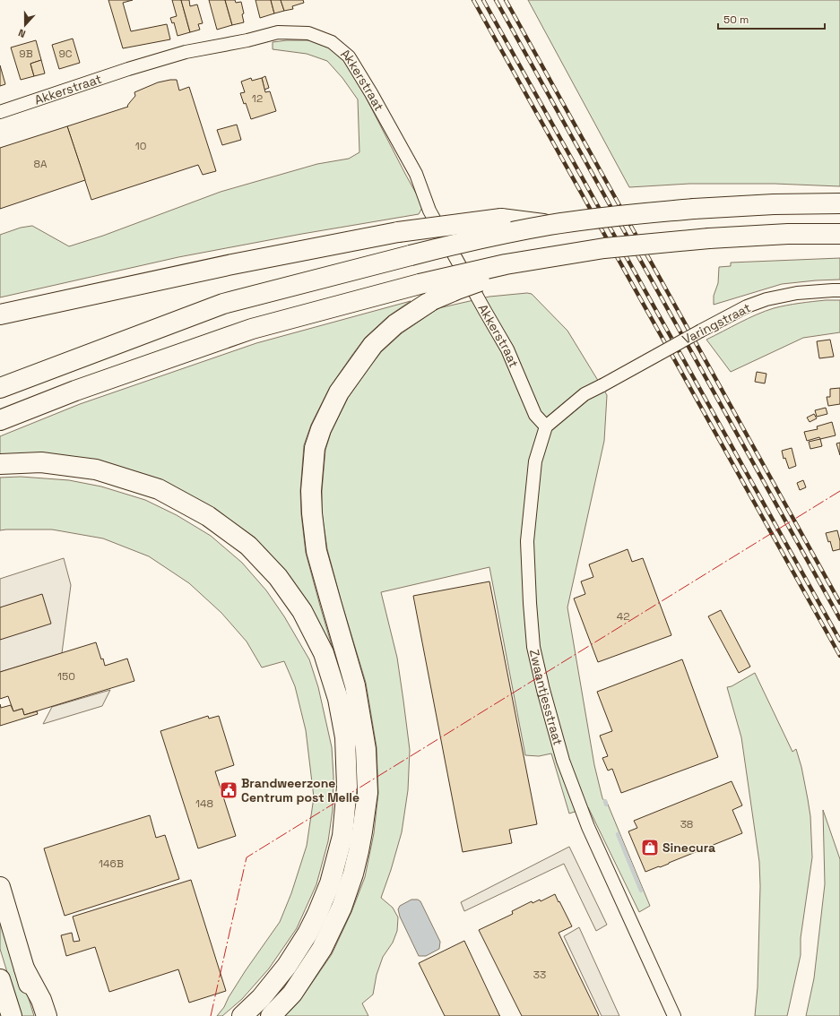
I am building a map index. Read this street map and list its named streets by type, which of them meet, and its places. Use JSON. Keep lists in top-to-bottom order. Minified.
{"streets":{"street":["Akkerstraat","Varingstraat","Zwaantjesstraat"]},"crossings":[["Akkerstraat","Varingstraat"],["Akkerstraat","Zwaantjesstraat"],["Varingstraat","Zwaantjesstraat"]],"places":{"public building":["Brandweerzone Centrum post Melle"],"shop":["Sinecura"]},"house_numbers":["9B","9C","12","10","8A","42","150","148","38","146B","33"],"scale_bar":"50 m","north":"bottom"}
